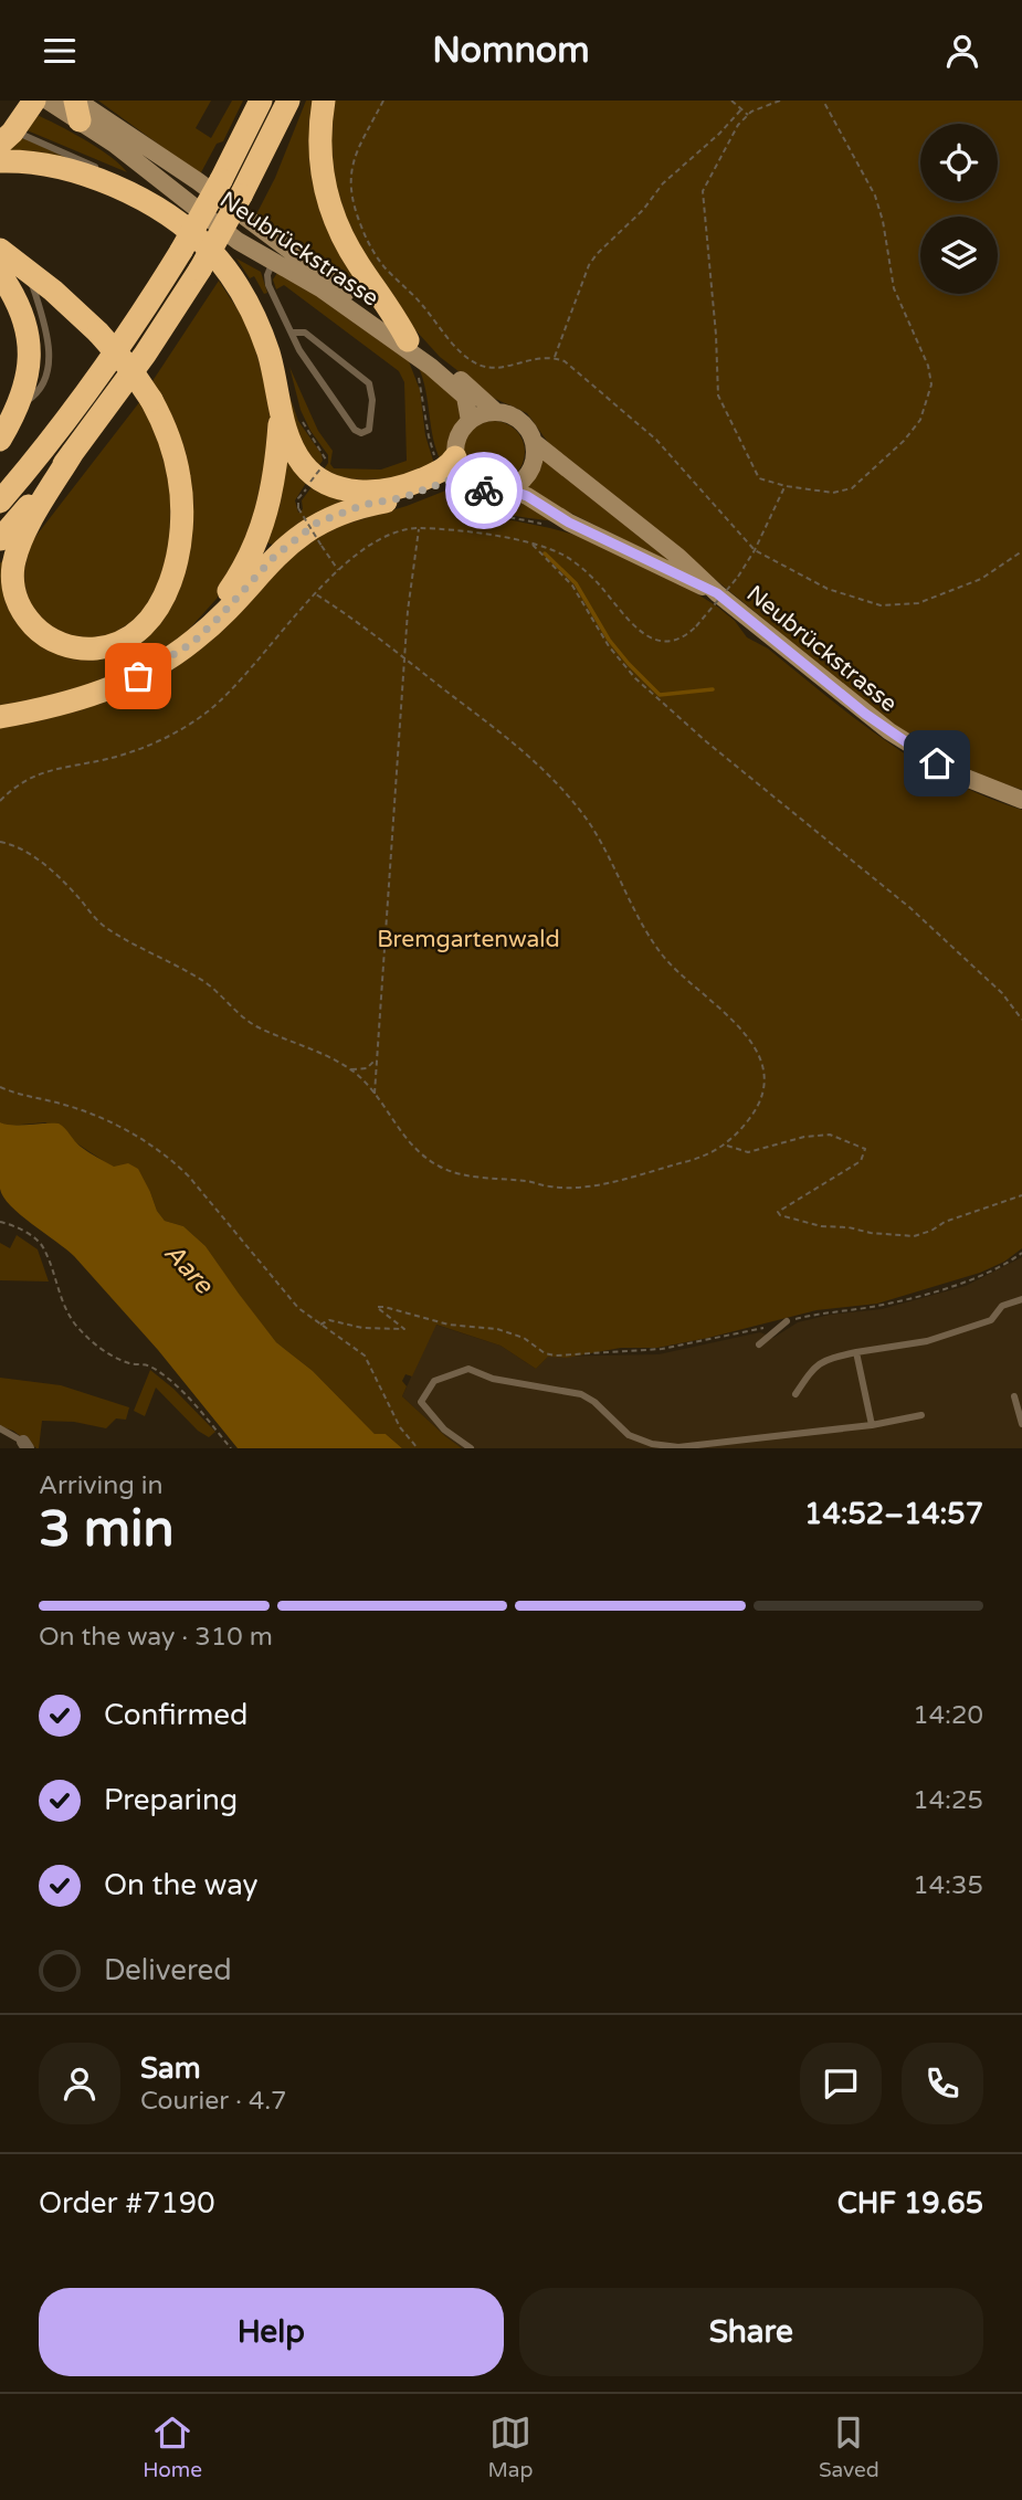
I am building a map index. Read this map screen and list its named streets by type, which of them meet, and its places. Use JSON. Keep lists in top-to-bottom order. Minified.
{"streets":{"main road":["Neubrückstrasse"]},"water":["Aare"],"parks":["Bremgartenwald"],"page":{"header":"Nomnom","heading":["3 min","Arriving in","14:52–14:57"],"panel":["Sam","Courier · 4.7","Order #7190","CHF 19.65"],"bar":"On the way · 310 m","list":[["Confirmed","14:20"],["Preparing","14:25"],["On the way","14:35"],"Delivered"],"buttons":["Help","Share"],"tabs":["Home","Map","Saved"]}}
